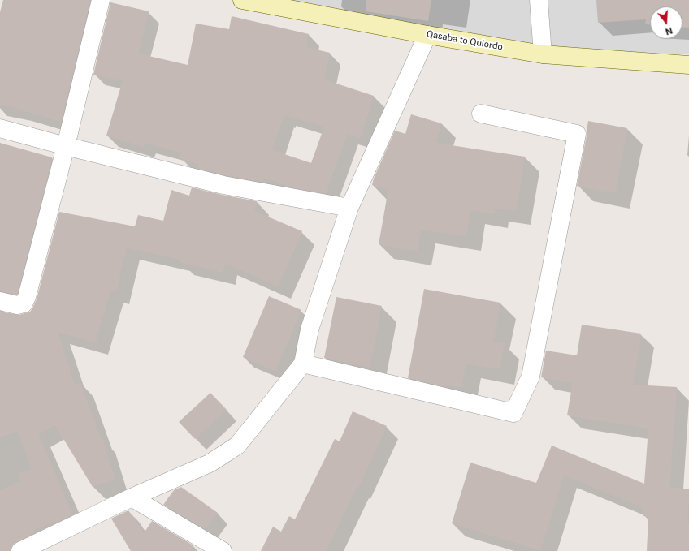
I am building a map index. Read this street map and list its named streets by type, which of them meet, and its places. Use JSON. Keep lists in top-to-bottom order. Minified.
{"streets":{"street":["Qasaba to Qulordo"]},"north":"bottom"}
